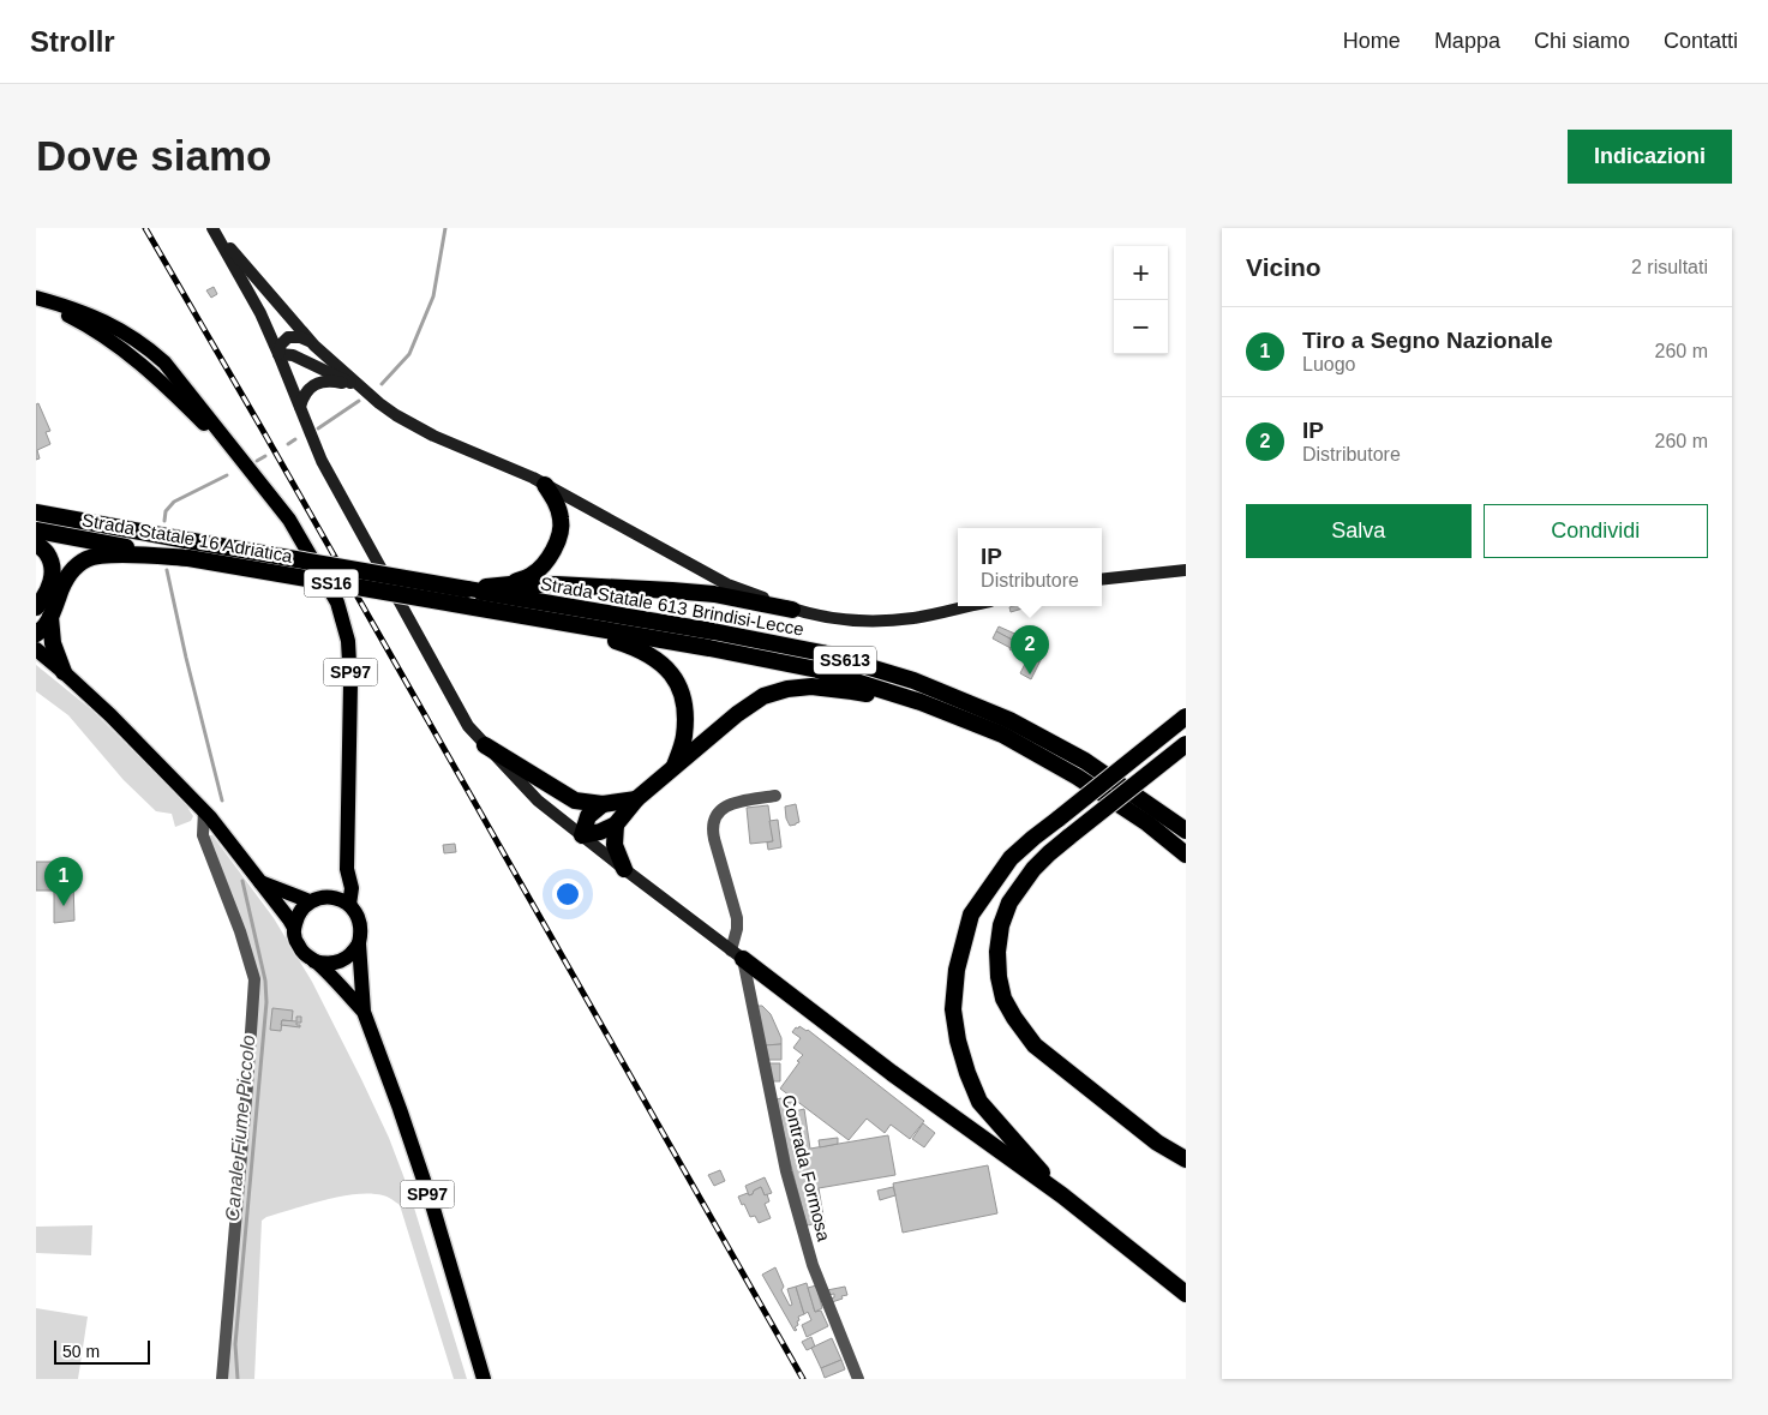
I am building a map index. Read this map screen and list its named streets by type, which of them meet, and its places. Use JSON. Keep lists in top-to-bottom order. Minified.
{"streets":{"highway":["Strada Statale 16 Adriatica","SS16","Strada Statale 613 Brindisi-Lecce","SS613"],"main road":["SP97"],"street":["Contrada Formosa"]},"crossings":[["Strada Statale 16 Adriatica","SS16"],["Strada Statale 16 Adriatica","Strada Statale 613 Brindisi-Lecce"]],"water":["Canale Fiume Piccolo"],"scale_bar":"50 m","page":{"header":"Strollr","nav":["Home","Mappa","Chi siamo","Contatti"],"buttons":["Indicazioni",["Salva","Condividi"]],"title":"Dove siamo","heading":["Vicino","2 risultati"],"map_buttons":["+","−"],"list":[{"mark":"1","name":"Tiro a Segno Nazionale","note":"Luogo","value":"260 m"},{"mark":"2","name":"IP","note":"Distributore","value":"260 m"}],"popup":["IP","Distributore"],"pins":["2","1"],"scale":"50 m"}}
